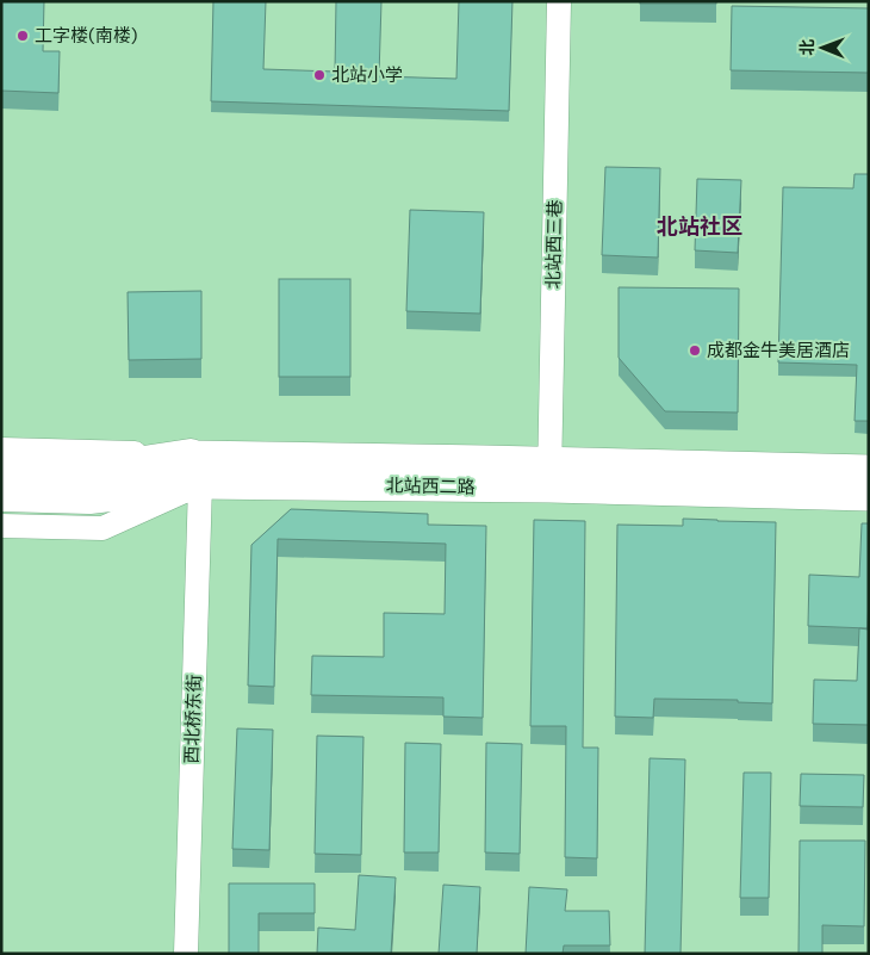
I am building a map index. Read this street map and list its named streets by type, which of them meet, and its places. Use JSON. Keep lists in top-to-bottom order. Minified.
{"streets":{"main road":["北站西二路"],"street":["北站西三巷","西北桥东街"]},"crossings":[["北站西三巷","北站西二路"],["北站西二路","西北桥东街"]],"districts":["北站社区"],"places":["工字楼(南楼)","北站小学","成都金牛美居酒店"],"north":"left"}
